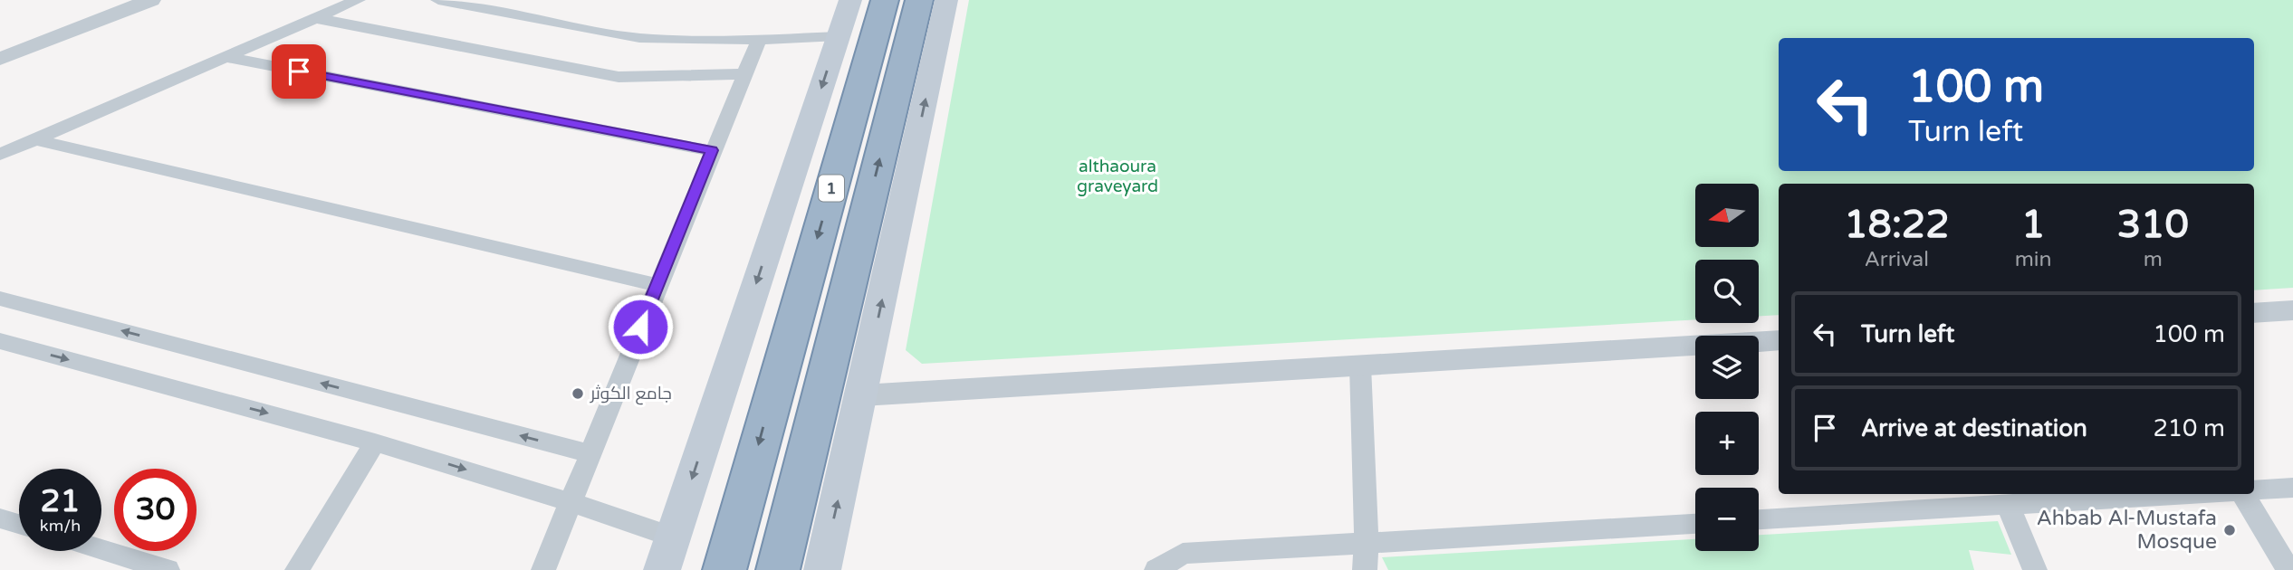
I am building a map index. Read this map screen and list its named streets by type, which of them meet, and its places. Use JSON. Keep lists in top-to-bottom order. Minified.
{"streets":{"highway":["1"]},"parks":["althaoura graveyard"],"places":["جامع الكوثر","Ahbab Al-Mustafa Mosque"],"north":"left","page":{"turn":["100 m","Turn left"],"map_buttons":["+","−"],"eta":["18:22","Arrival","1","min","310","m"],"list":[{"name":"Turn left","value":"100 m"},{"name":"Arrive at destination","value":"210 m"}],"speed":"21 km/h","limit":"30"}}
